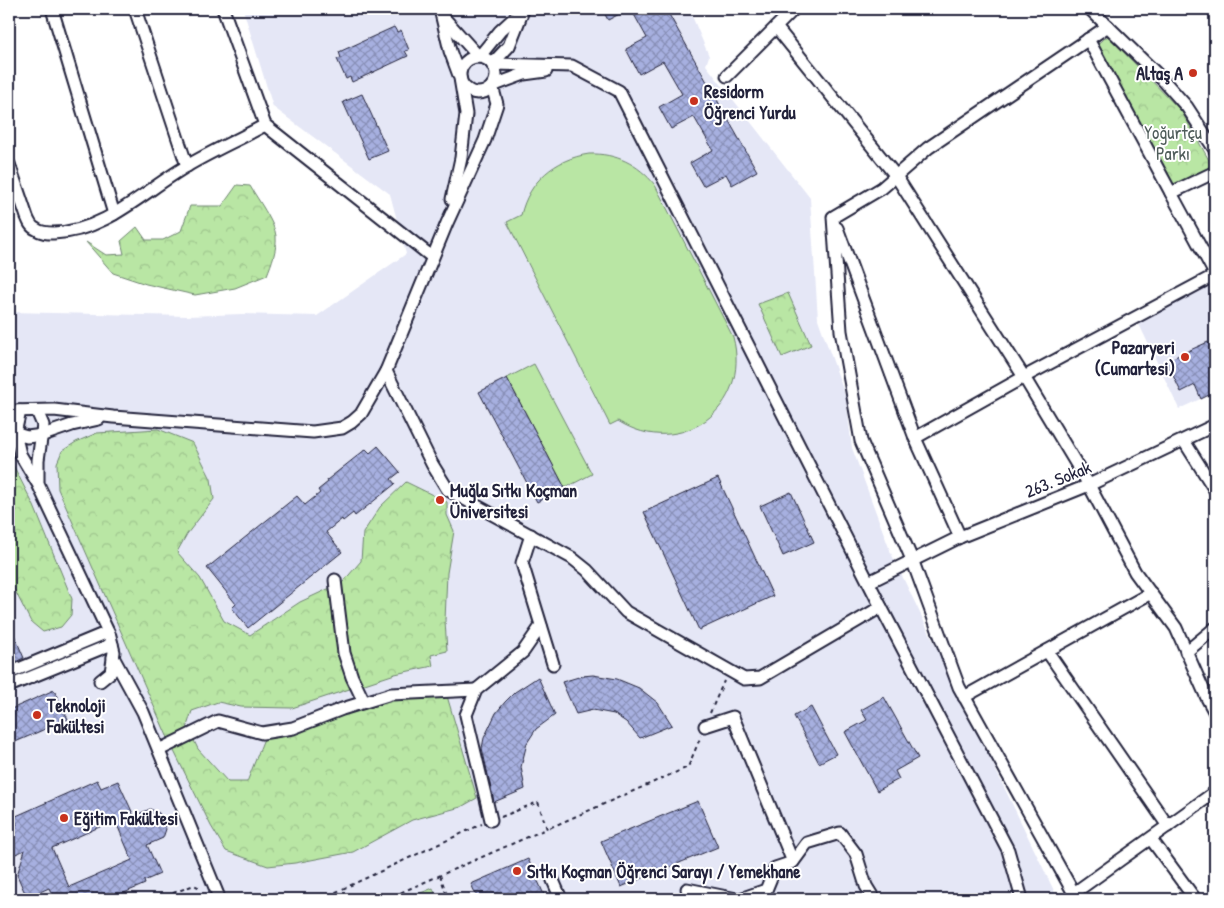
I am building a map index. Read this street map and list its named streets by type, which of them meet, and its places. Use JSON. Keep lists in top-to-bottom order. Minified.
{"streets":{"street":["263. Sokak"]},"parks":["Yoğurtçu Parkı"],"places":["Altaş A","Residorm Öğrenci Yurdu","Pazaryeri (Cumartesi)","Muğla Sıtkı Koçman Üniversitesi","Teknoloji Fakültesi","Eğitim Fakültesi","Sıtkı Koçman Öğrenci Sarayı / Yemekhane"]}
